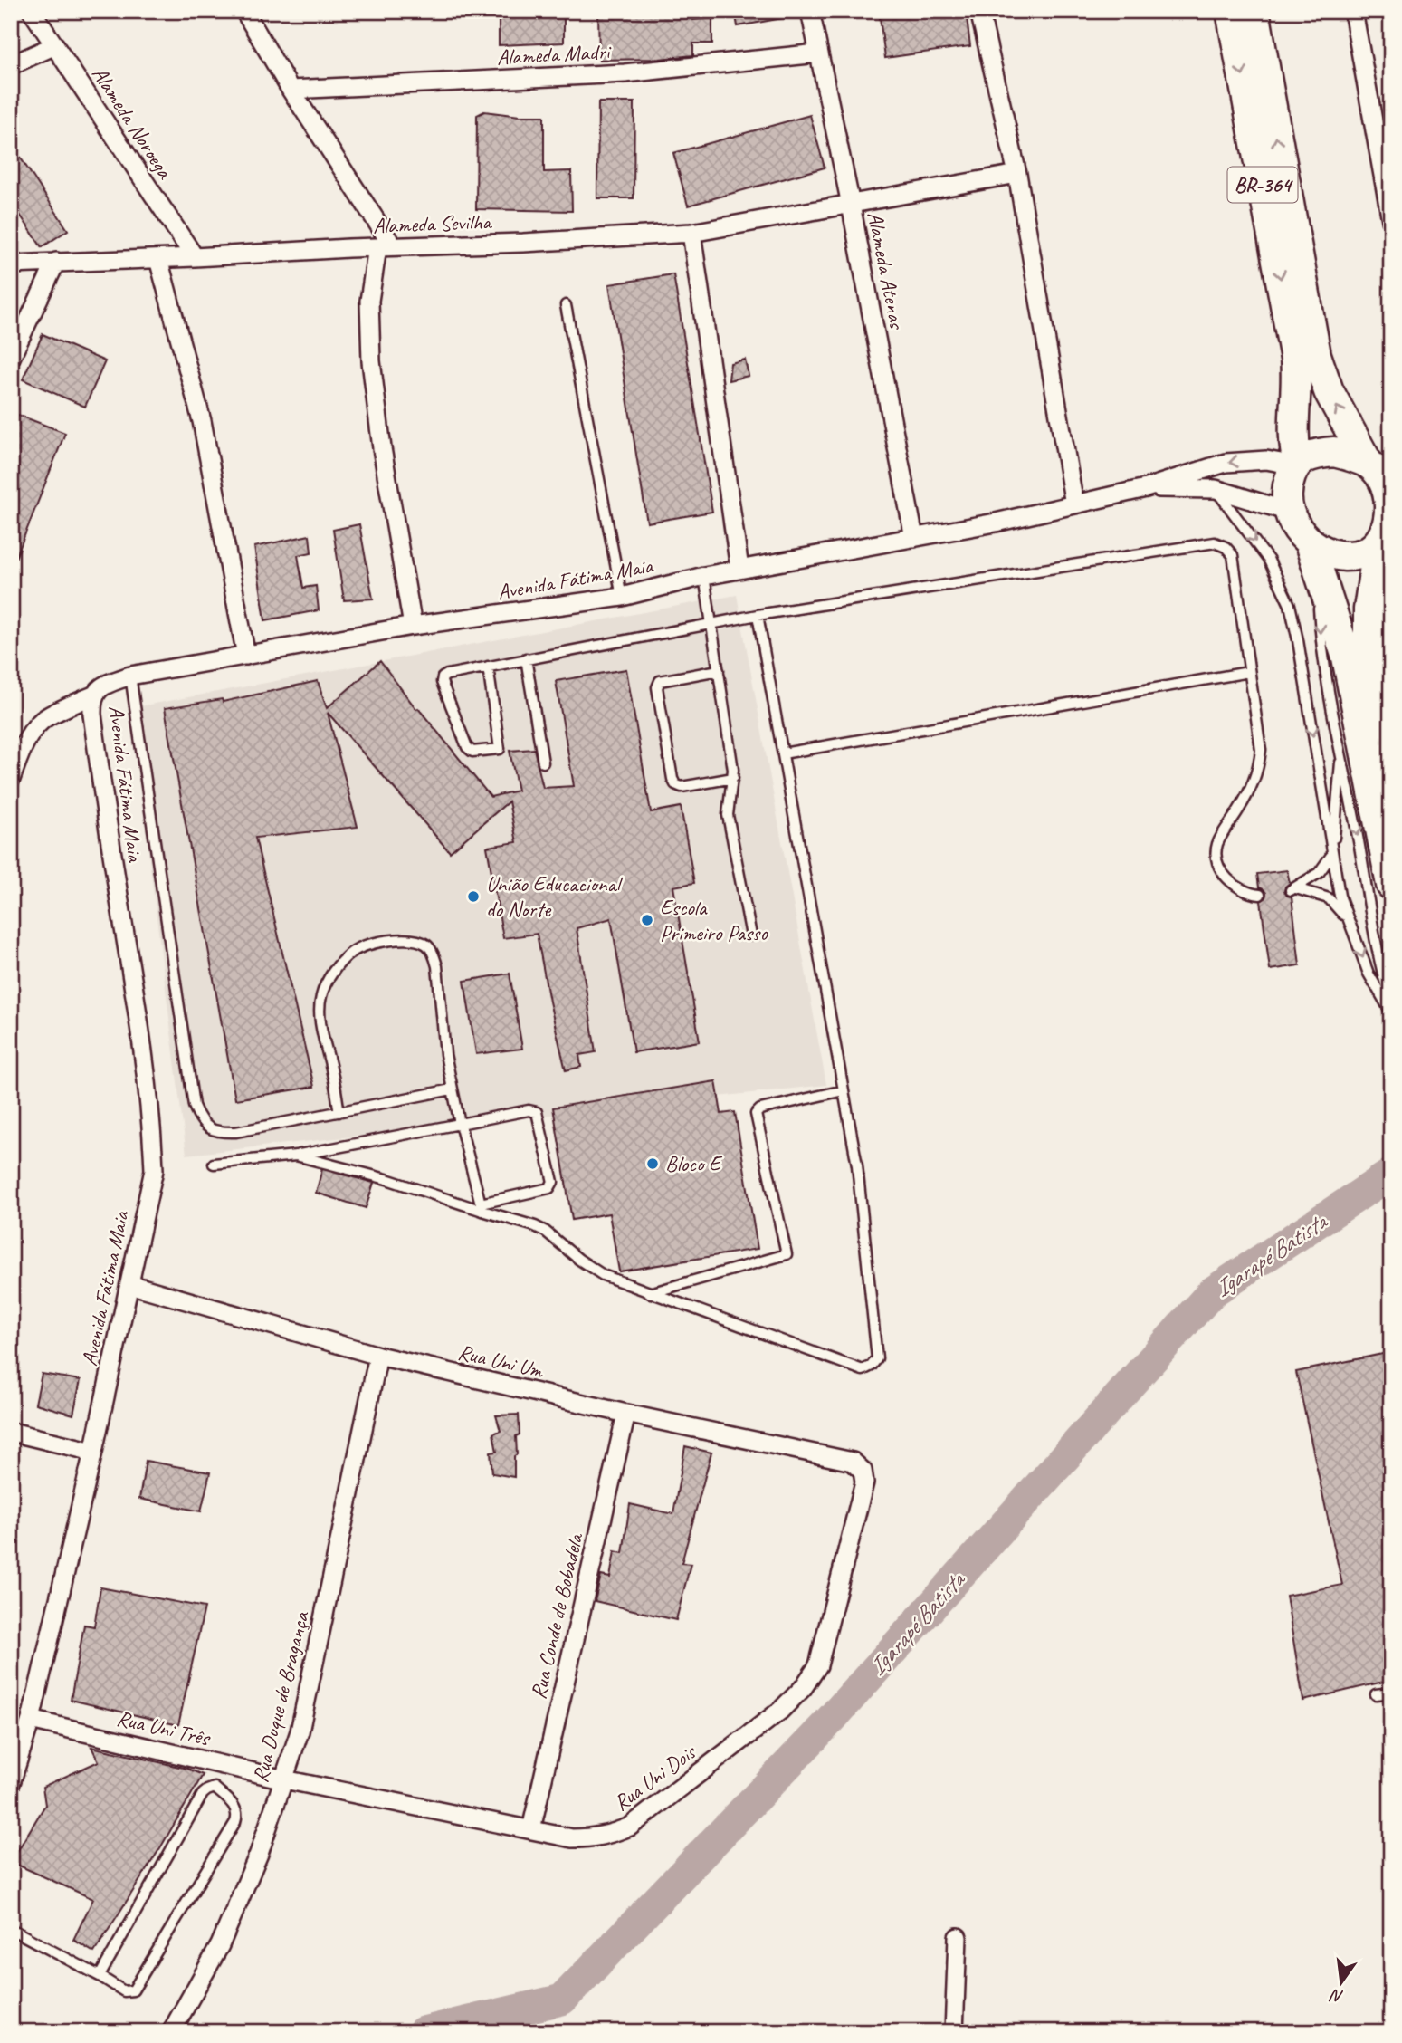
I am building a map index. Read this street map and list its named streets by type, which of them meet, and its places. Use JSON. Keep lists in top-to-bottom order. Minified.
{"streets":{"main road":["BR-364"],"street":["Alameda Madri","Alameda Noroega","Alameda Sevilha","Alameda Atenas","Avenida Fátima Maia","Rua Uni Um","Rua Conde de Bobadela","Rua Duque de Bragança","Rua Uni Três","Rua Uni Dois"]},"crossings":[["Alameda Madri","Alameda Atenas"],["Alameda Noroega","Alameda Sevilha"],["BR-364","Avenida Fátima Maia"],["Alameda Sevilha","Alameda Atenas"],["Alameda Atenas","Avenida Fátima Maia"],["Avenida Fátima Maia","Rua Uni Um"],["Avenida Fátima Maia","Rua Uni Três"],["Rua Uni Um","Rua Conde de Bobadela"],["Rua Uni Um","Rua Duque de Bragança"],["Rua Uni Um","Rua Uni Dois"],["Rua Conde de Bobadela","Rua Uni Dois"],["Rua Duque de Bragança","Rua Uni Três"],["Rua Duque de Bragança","Rua Uni Dois"],["Rua Uni Três","Rua Uni Dois"]],"water":["Igarapé Batista"],"places":["União Educacional do Norte","Escola Primeiro Passo","Bloco E"],"north":"bottom"}
